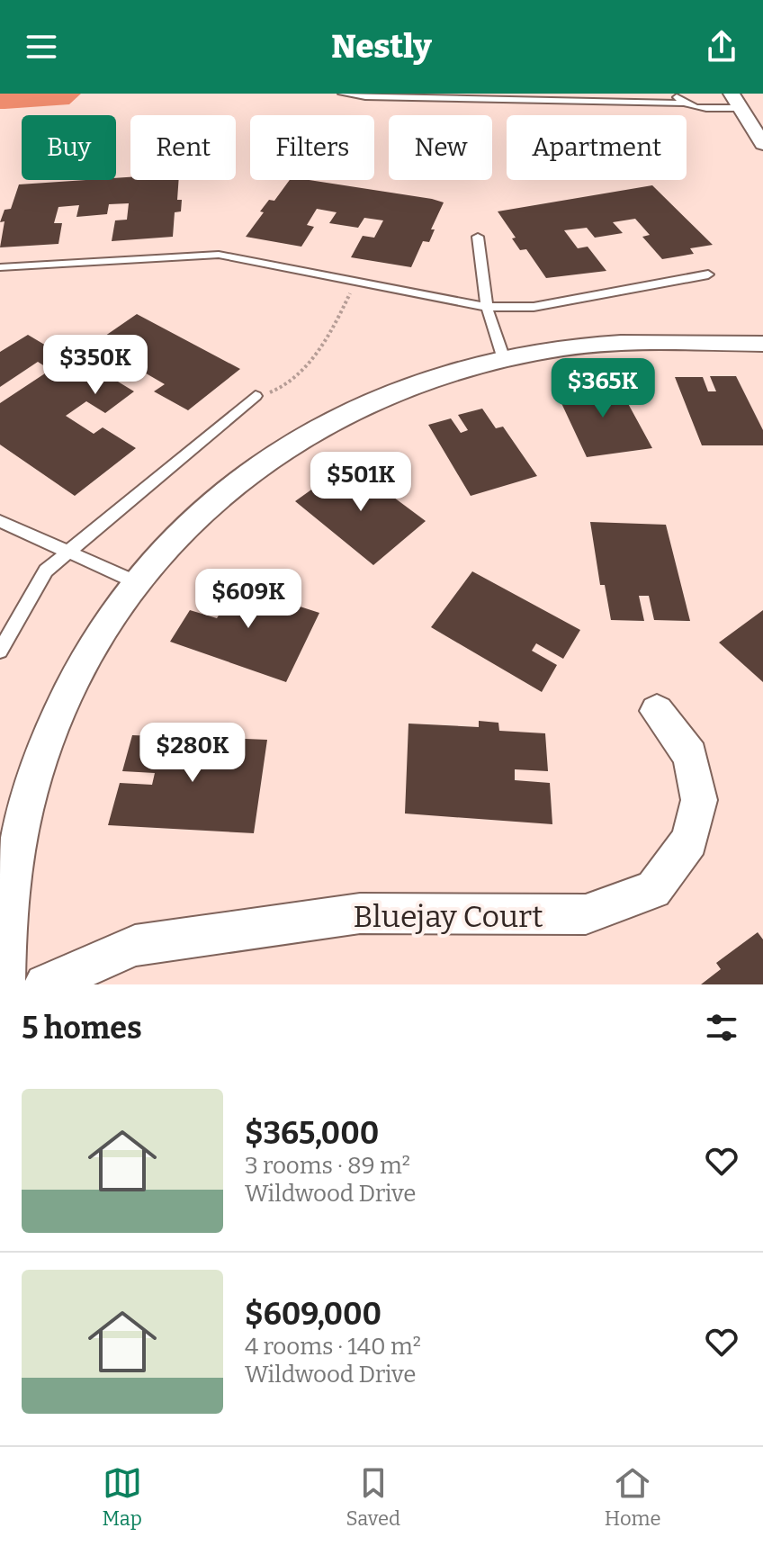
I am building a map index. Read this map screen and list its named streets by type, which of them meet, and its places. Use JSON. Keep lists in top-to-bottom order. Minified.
{"streets":{"street":["Bluejay Court"]},"page":{"header":"Nestly","chip":["Buy","Rent","Filters","New","Apartment"],"price":["$350K","$365K","$501K","$609K","$280K"],"heading":"5 homes","list":[{"name":"$365,000","note":"3 rooms · 89 m² · Wildwood Drive"},{"name":"$609,000","note":"4 rooms · 140 m² · Wildwood Drive"}],"tabs":["Map","Saved","Home"]}}
